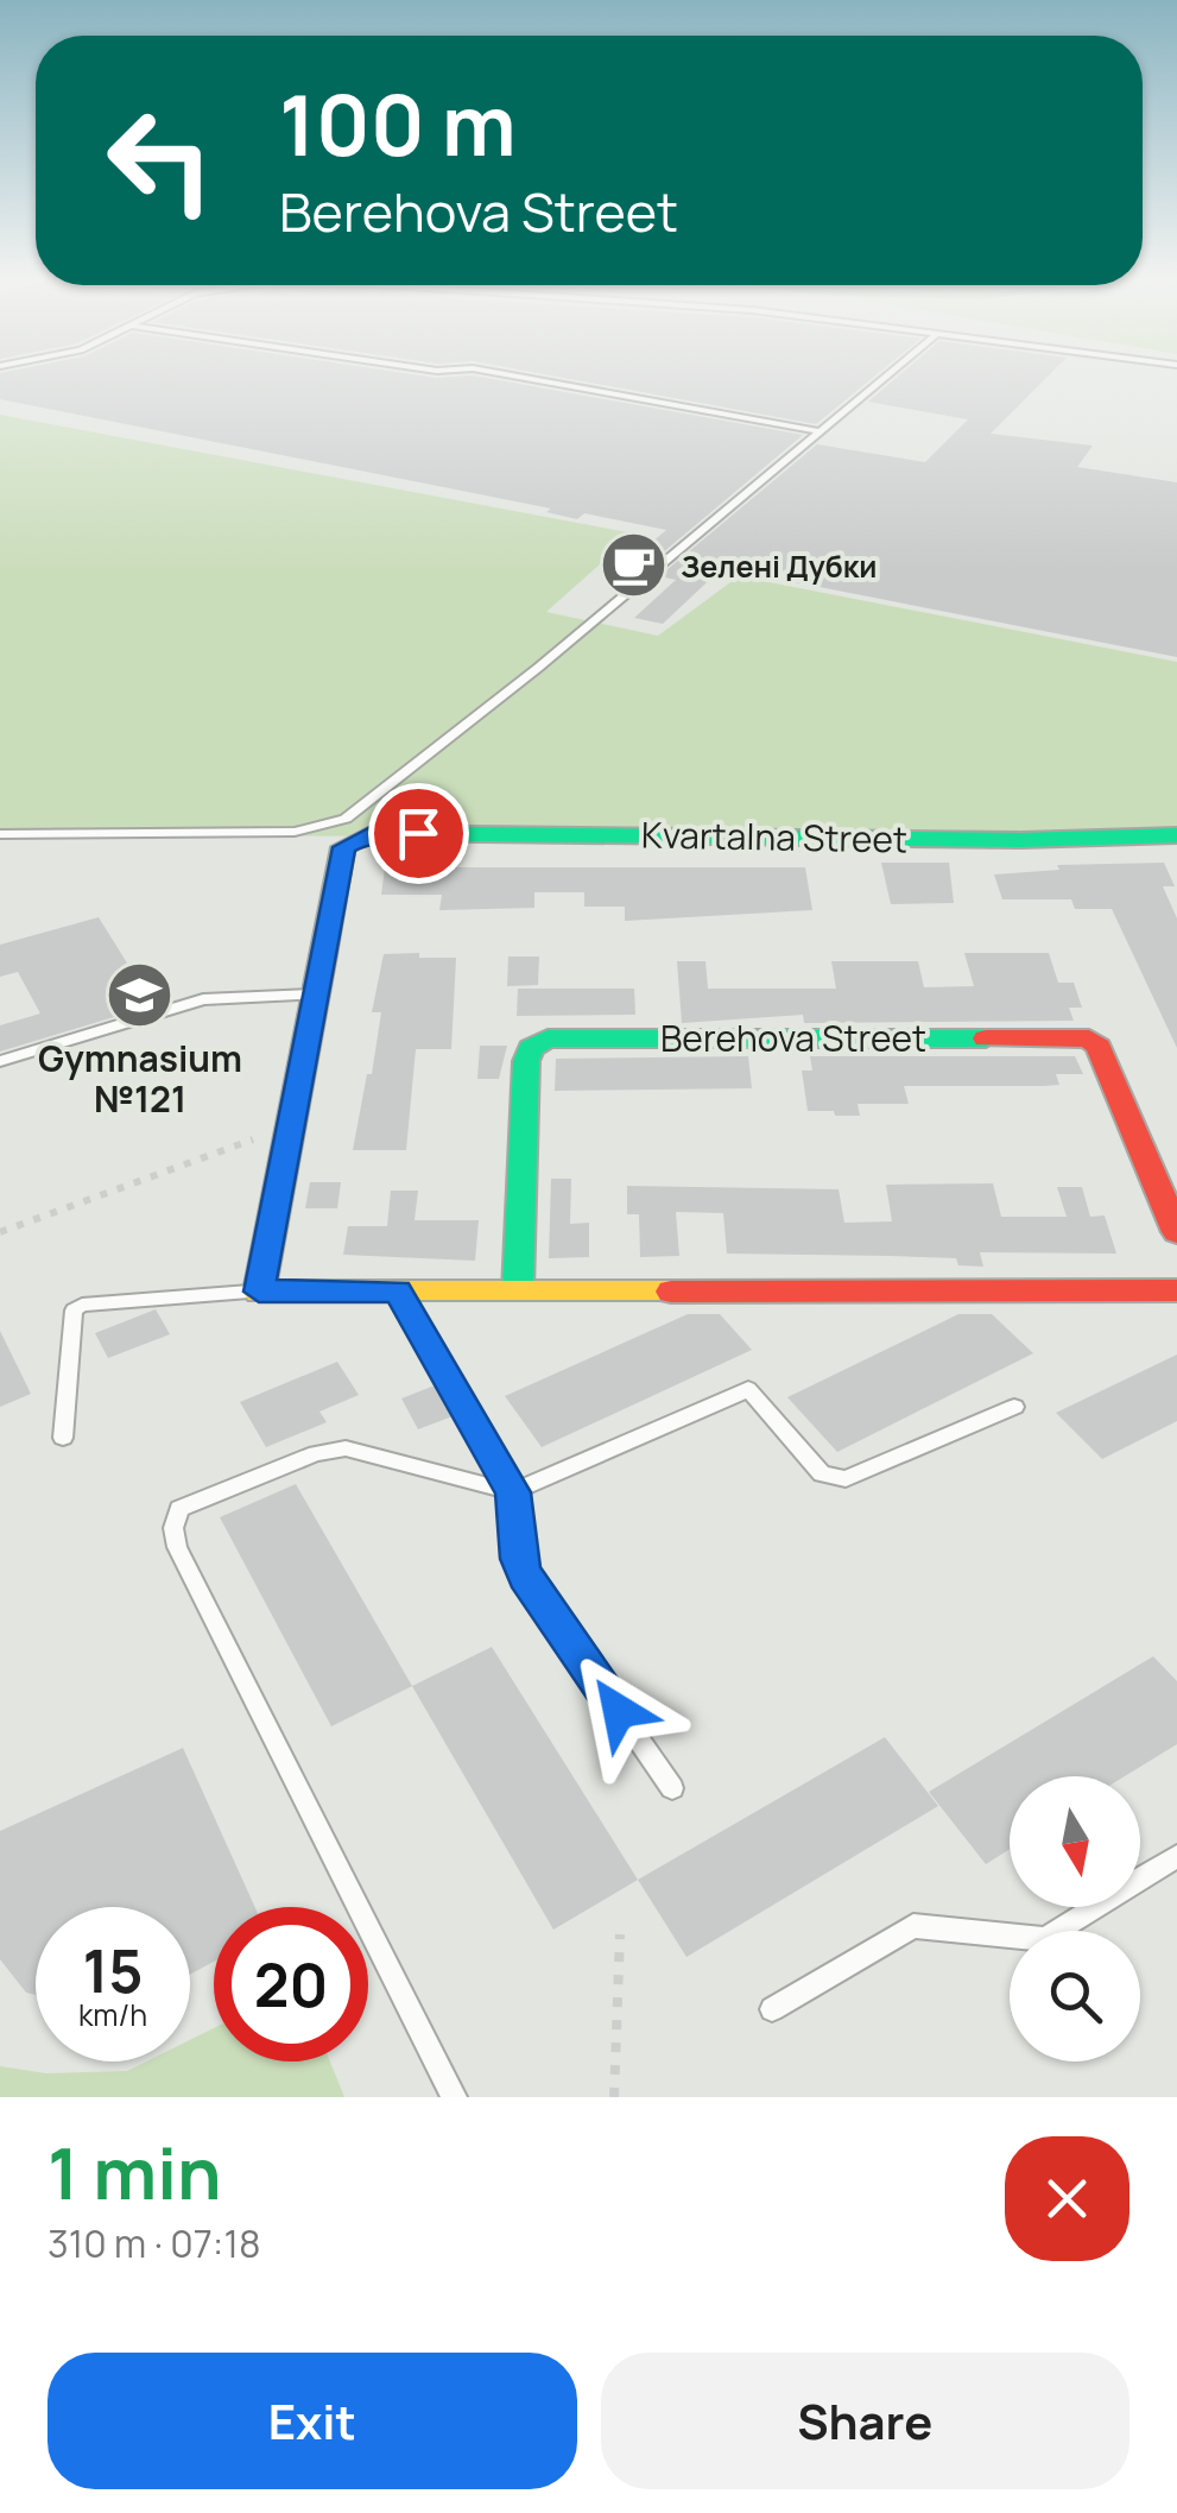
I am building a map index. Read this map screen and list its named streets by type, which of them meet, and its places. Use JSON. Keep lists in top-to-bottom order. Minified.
{"streets":{"street":["Kvartalna Street","Berehova Street"]},"places":{"cafe":["Зелені Дубки"],"school or university":["Gymnasium №121"]},"north":"bottom","page":{"turn":["100 m","Berehova Street"],"speed":"15 km/h","limit":"20","heading":["1 min","310 m · 07:18"],"buttons":["Exit","Share"]}}
